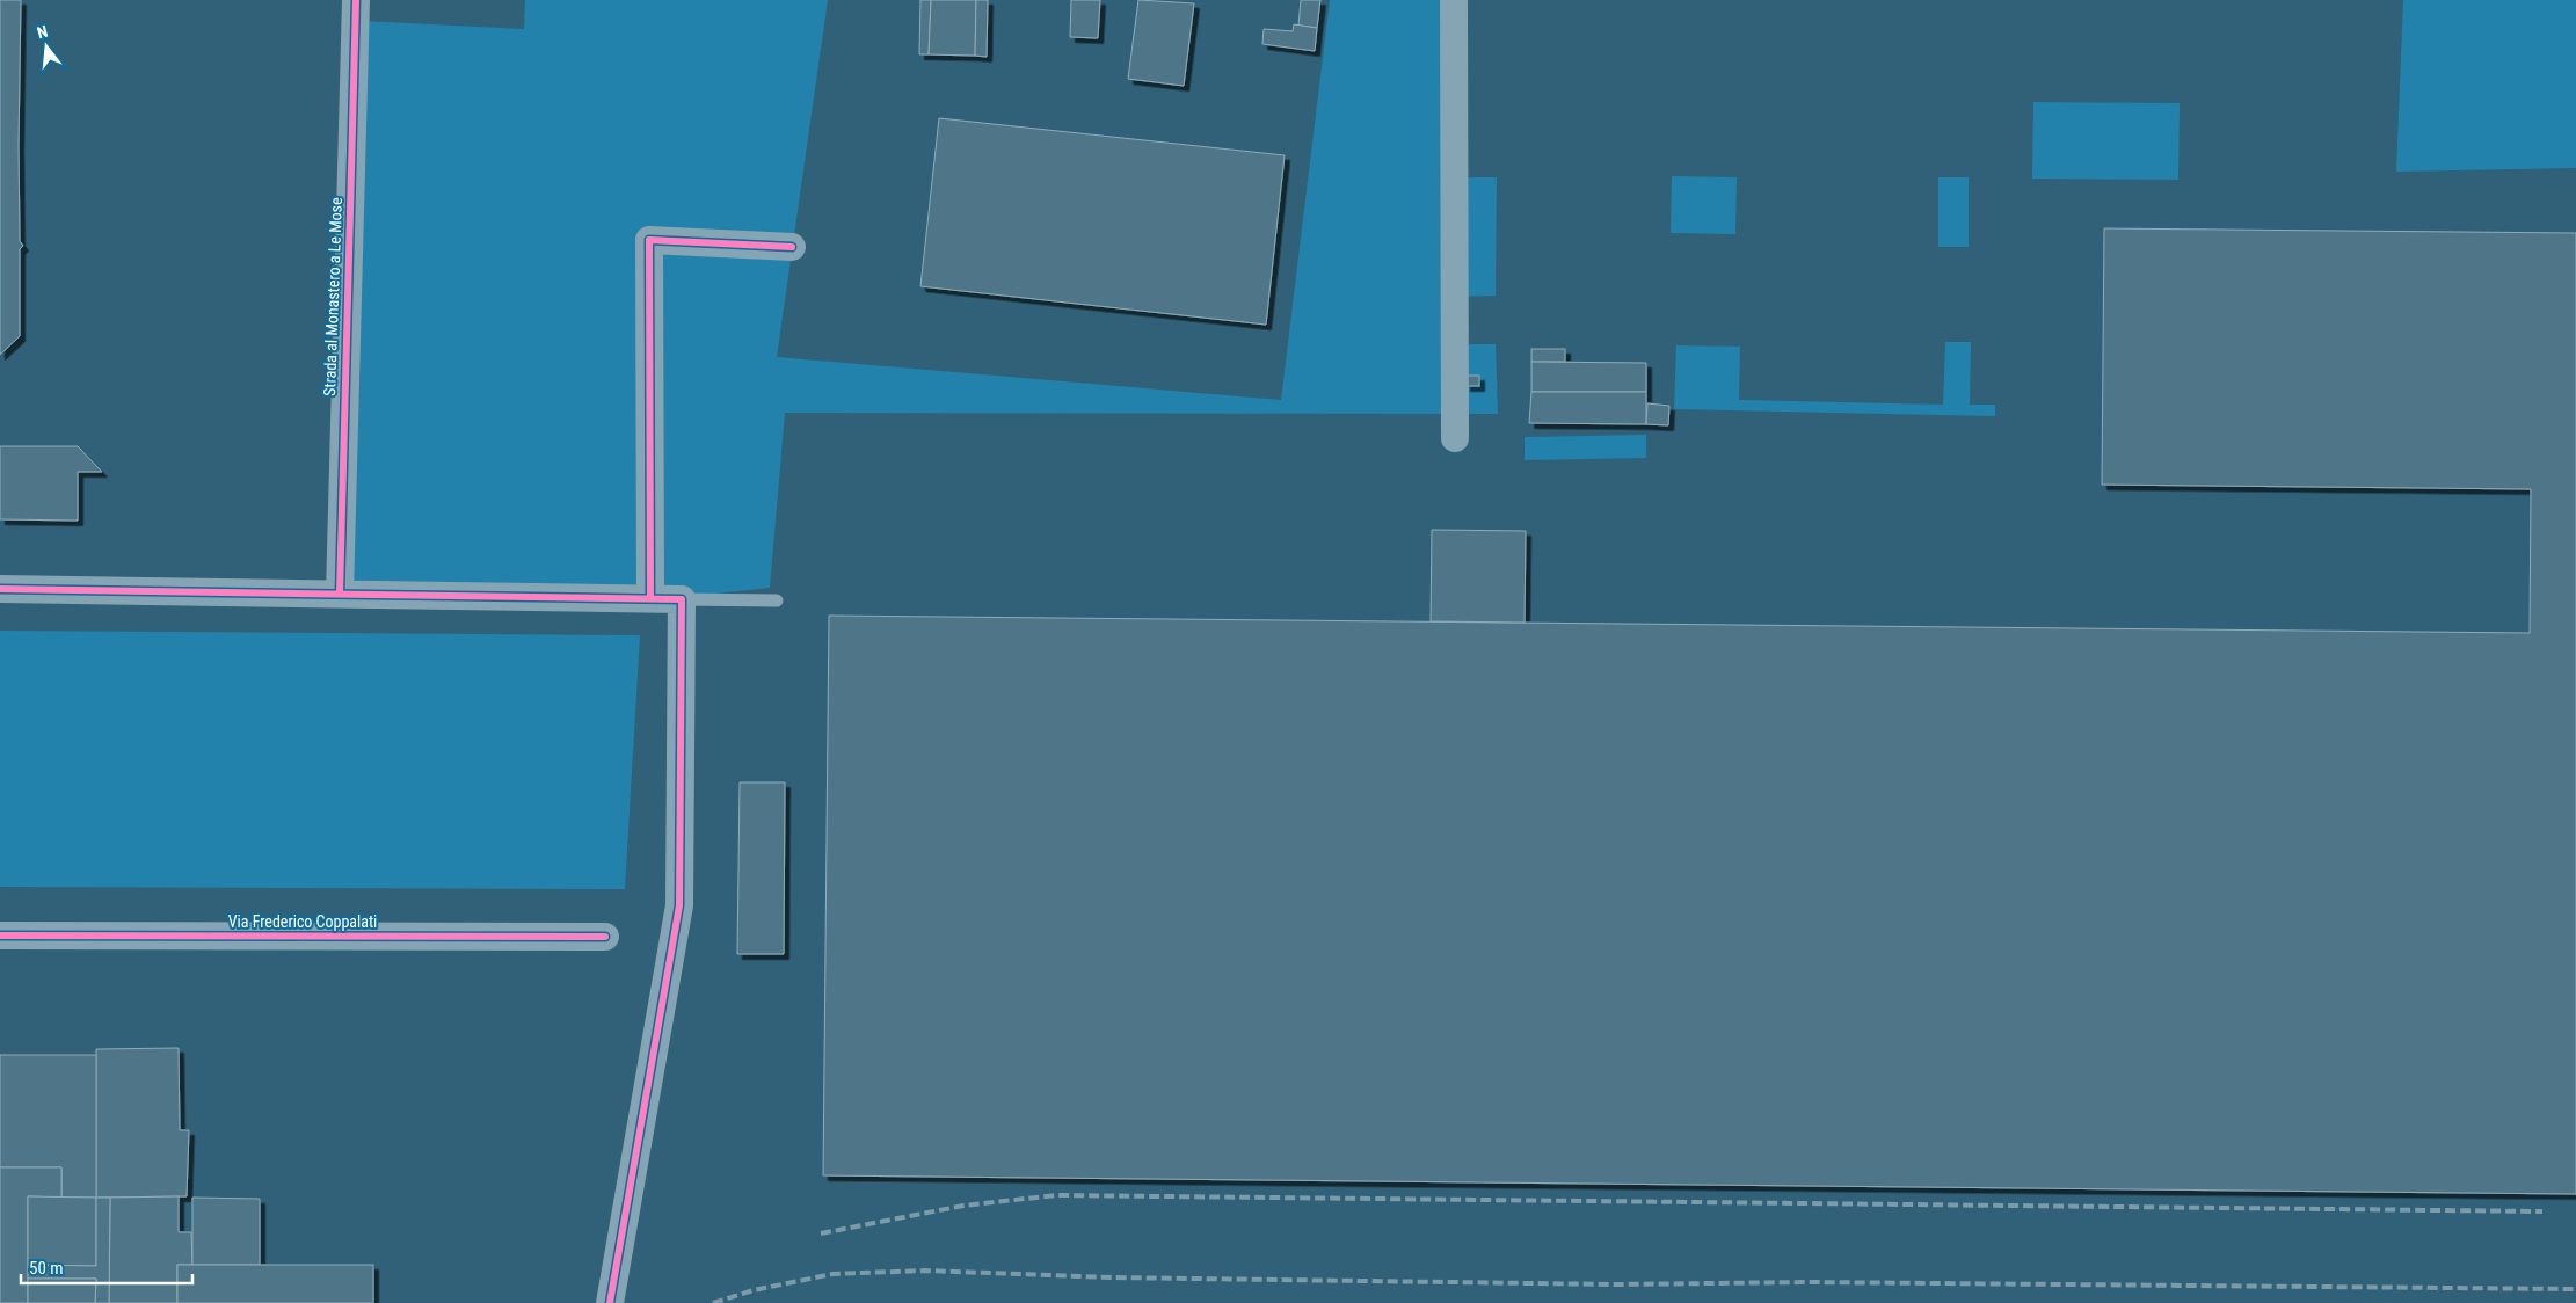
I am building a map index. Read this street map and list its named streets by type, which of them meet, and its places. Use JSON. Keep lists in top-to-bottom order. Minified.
{"streets":{"street":["Strada al Monastero a Le Mose","Via Frederico Coppalati"]},"scale_bar":"50 m","north":"top"}
